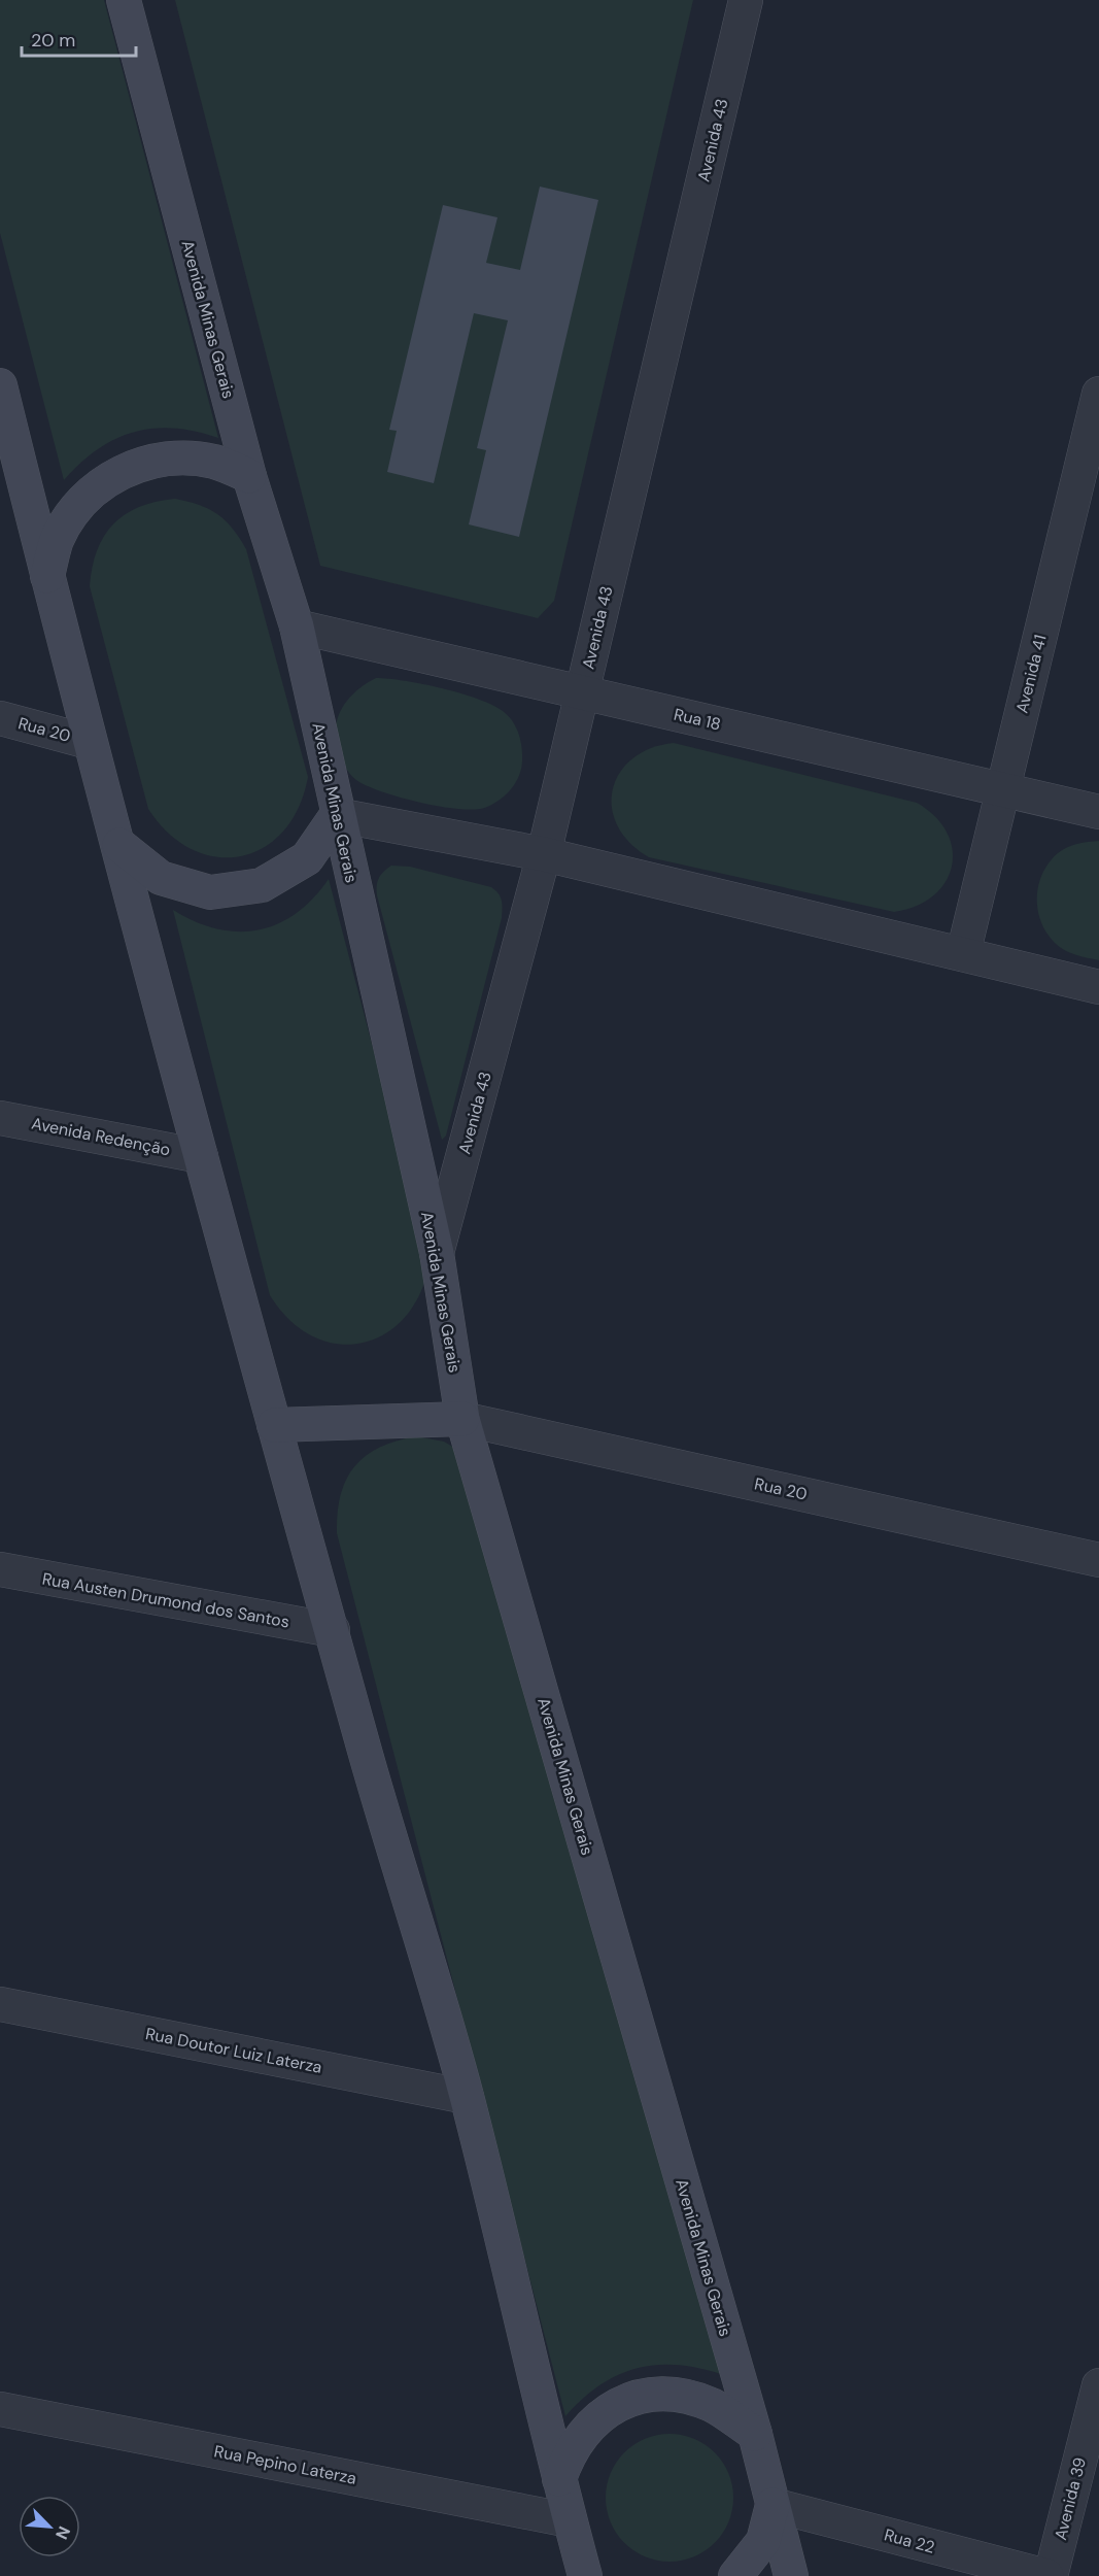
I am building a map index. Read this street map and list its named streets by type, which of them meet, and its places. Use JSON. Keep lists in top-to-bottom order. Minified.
{"streets":{"main road":["Avenida Minas Gerais"],"street":["Avenida 43","Avenida 41","Rua 18","Rua 20","Avenida Redenção","Rua Austen Drumond dos Santos","Rua Doutor Luiz Laterza","Rua Pepino Laterza","Avenida 39","Rua 22"]},"crossings":[["Avenida 43","Avenida Minas Gerais"],["Avenida 43","Rua 18"],["Avenida Minas Gerais","Rua 18"],["Avenida Minas Gerais","Rua 20"],["Avenida Minas Gerais","Rua 22"],["Avenida 41","Rua 18"],["Avenida 39","Rua 22"]],"scale_bar":"20 m","north":"bottom right"}
